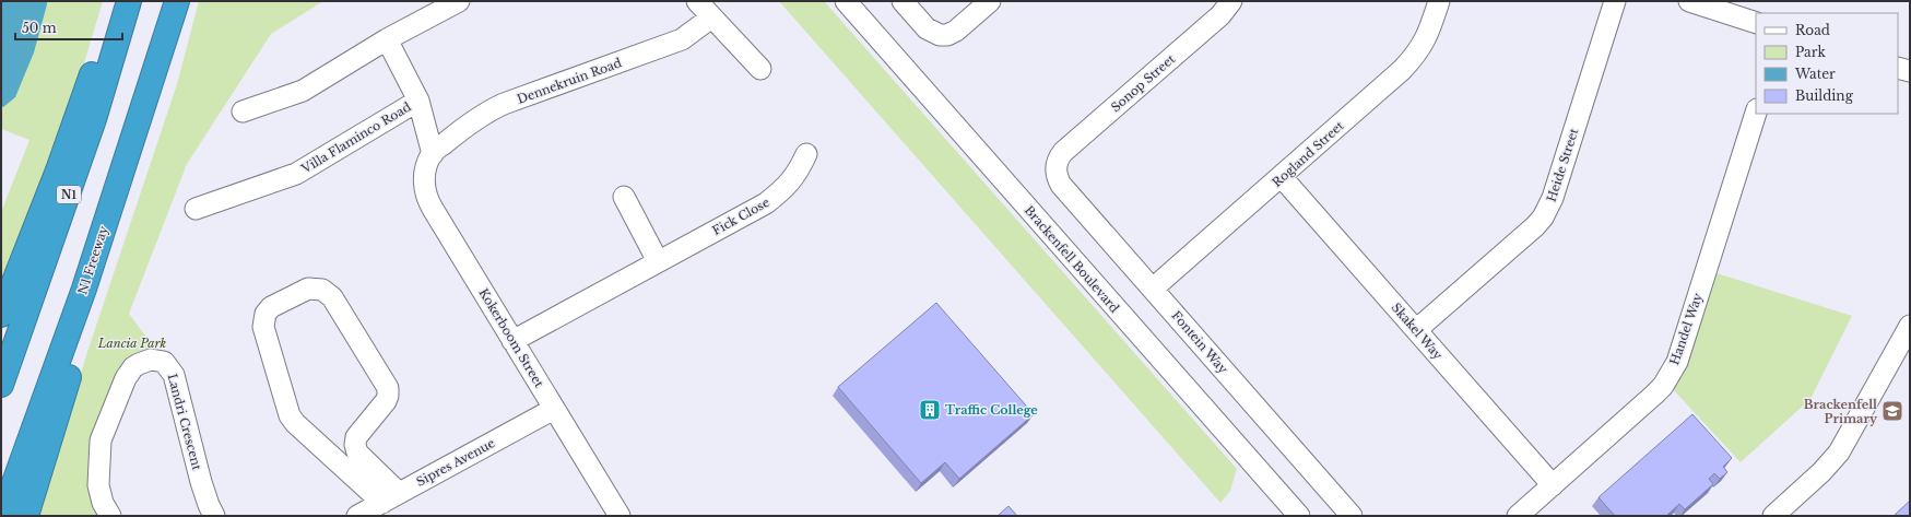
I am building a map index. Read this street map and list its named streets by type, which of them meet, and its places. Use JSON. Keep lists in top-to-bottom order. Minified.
{"streets":{"highway":["N1","N1 Freeway"],"street":["Dennekruin Road","Sonop Street","Villa Flaminco Road","Rogland Street","Heide Street","Fick Close","Brackenfell Boulevard","Handel Way","Skakel Way","Kokerboom Street","Fontein Way","Landri Crescent","Sipres Avenue"]},"crossings":[["Dennekruin Road","Villa Flaminco Road"],["Dennekruin Road","Kokerboom Street"],["Sonop Street","Fontein Way"],["Villa Flaminco Road","Kokerboom Street"],["Rogland Street","Skakel Way"],["Rogland Street","Fontein Way"],["Heide Street","Skakel Way"],["Fick Close","Kokerboom Street"],["Handel Way","Skakel Way"],["Kokerboom Street","Sipres Avenue"]],"parks":["Lancia Park"],"places":{"building":["Traffic College"],"school or university":["Brackenfell Primary"]},"legend":["Road","Park","Water","Building"],"scale_bar":"50 m"}
